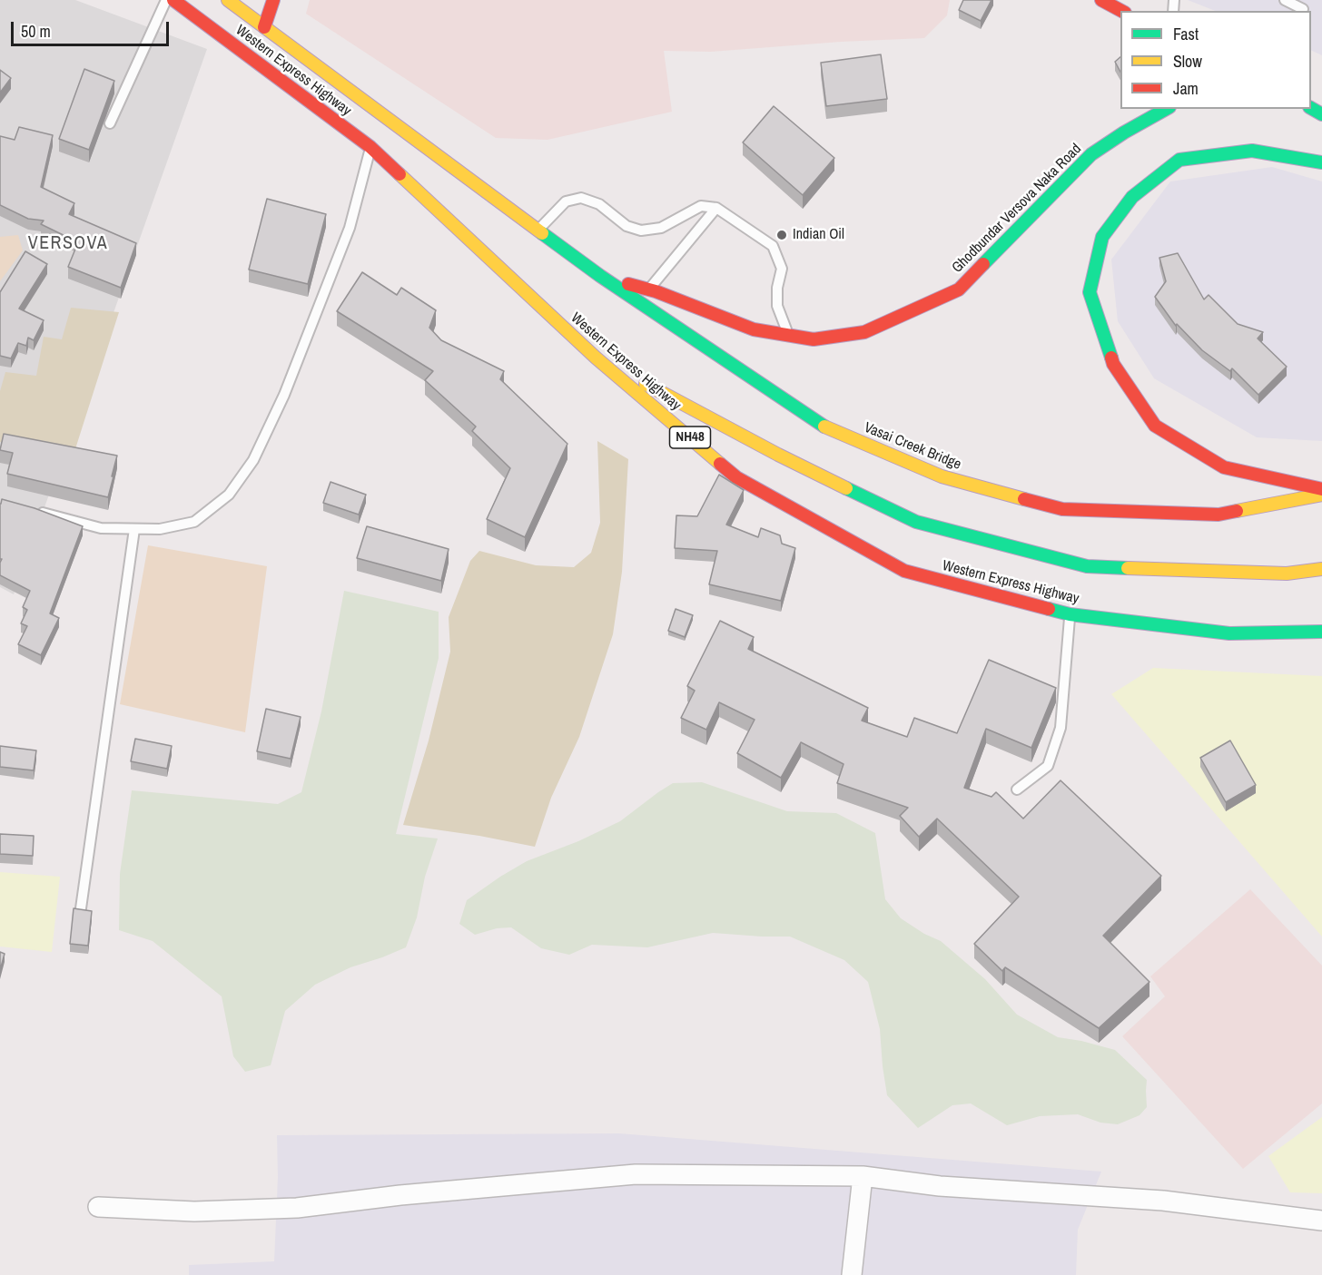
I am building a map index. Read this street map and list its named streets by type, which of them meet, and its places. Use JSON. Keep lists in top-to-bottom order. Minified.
{"streets":{"highway":["Western Express Highway","Ghodbundar Versova Naka Road","NH48","Vasai Creek Bridge"]},"crossings":[["Western Express Highway","Ghodbundar Versova Naka Road"],["Western Express Highway","Vasai Creek Bridge"],["Ghodbundar Versova Naka Road","Vasai Creek Bridge"]],"districts":["VERSOVA"],"places":["Indian Oil"],"legend":["Fast","Slow","Jam"],"scale_bar":"50 m"}
